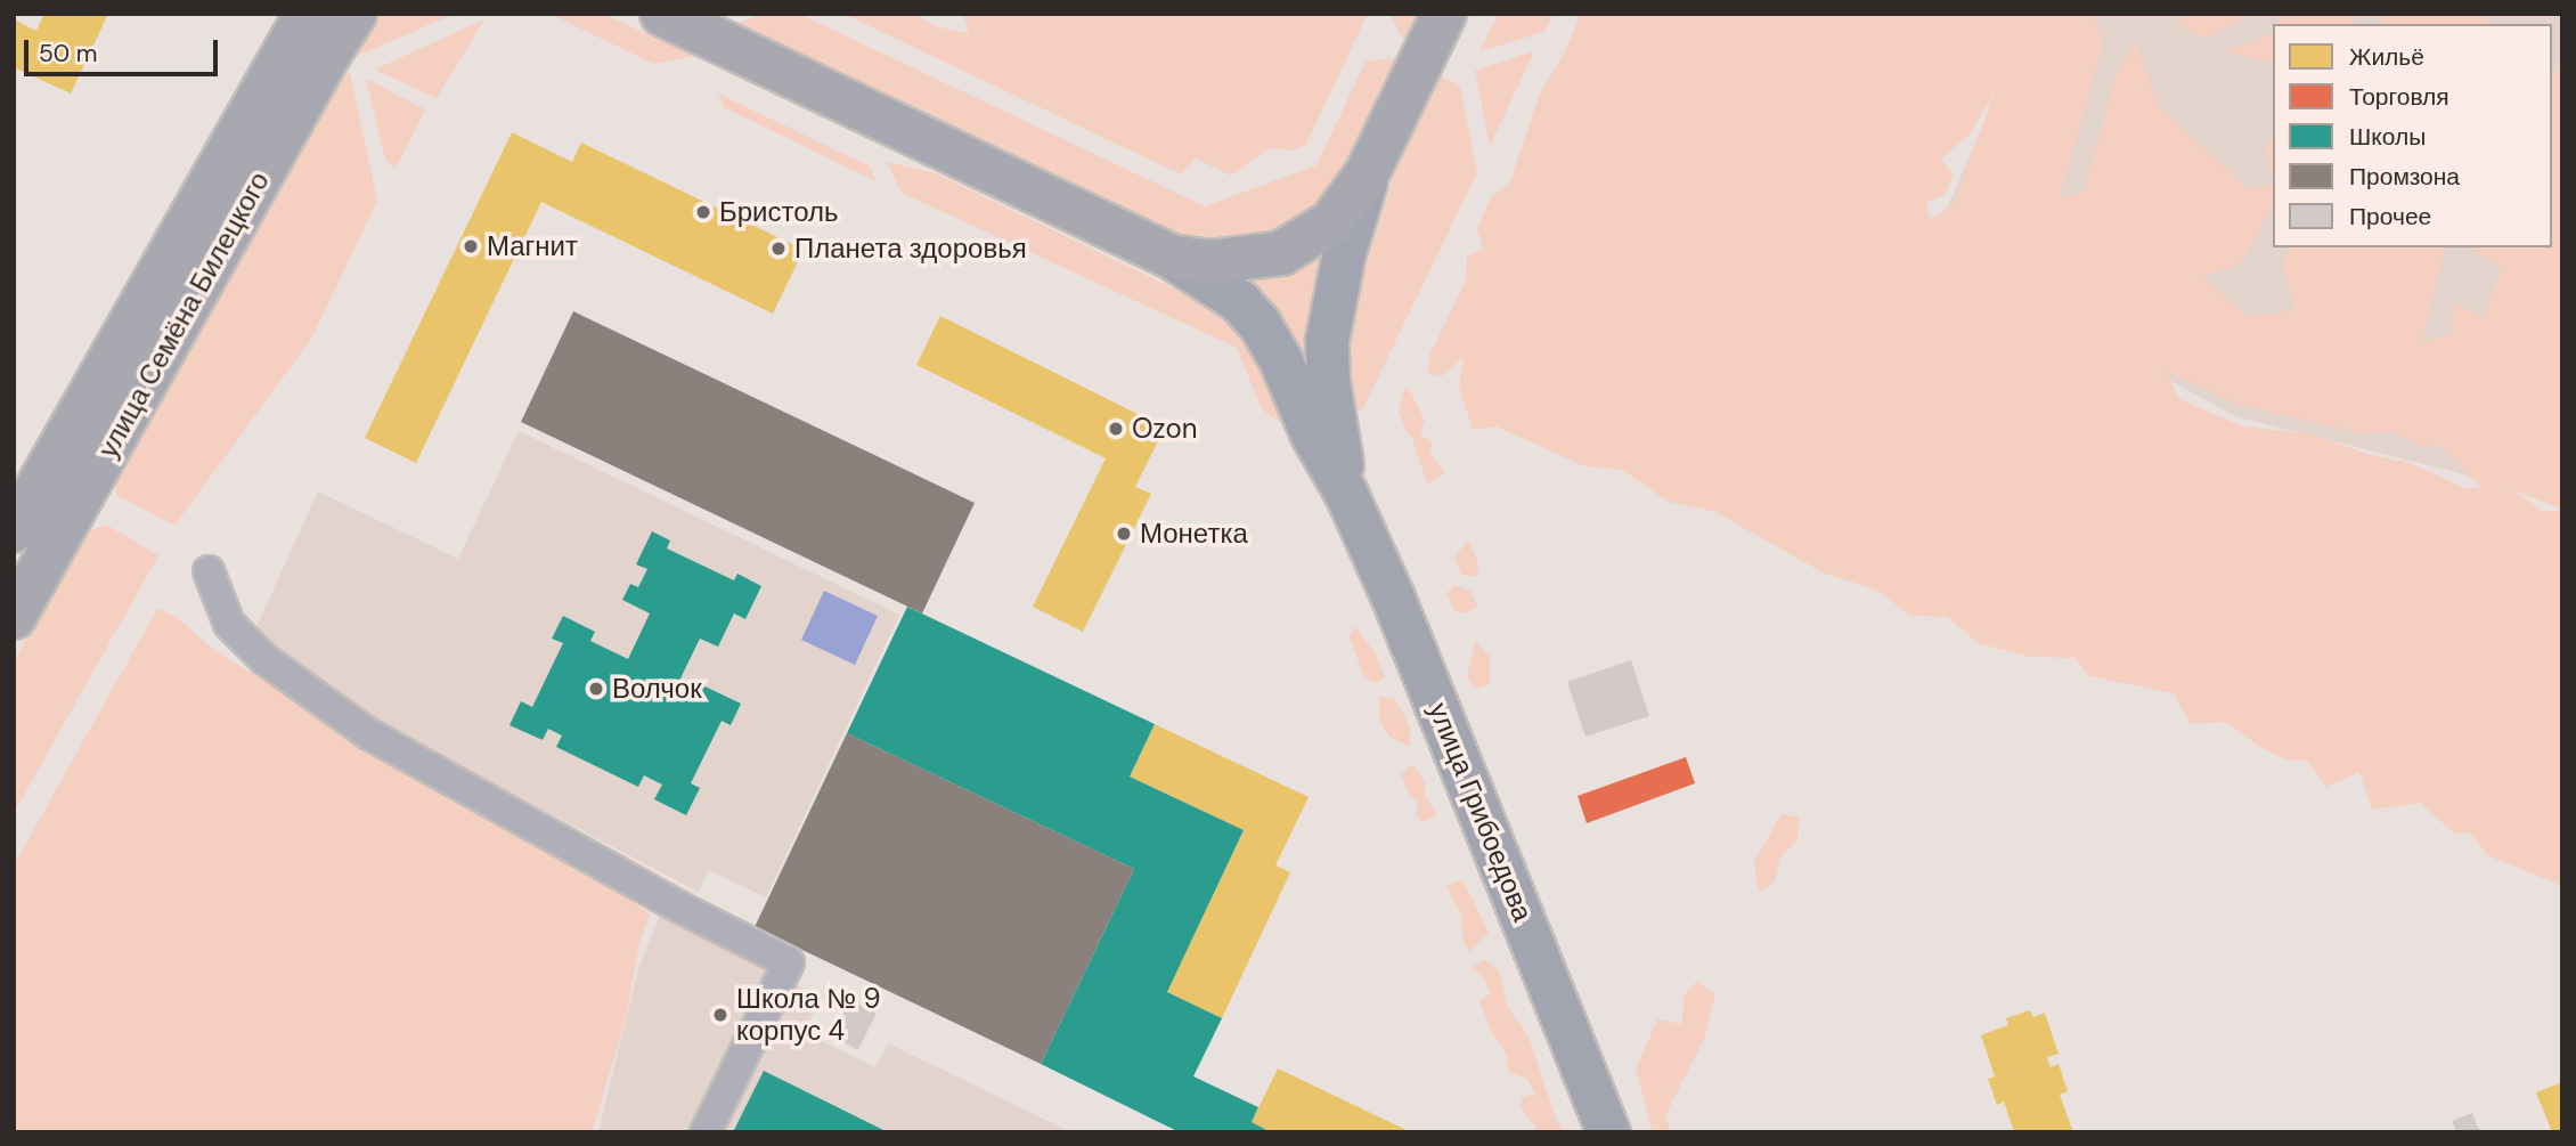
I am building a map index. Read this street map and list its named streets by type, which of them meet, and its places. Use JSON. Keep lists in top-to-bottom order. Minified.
{"streets":{"main road":["улица Семёна Билецкого","улица Грибоедова"]},"places":["Бристоль","Магнит","Планета здоровья","Ozon","Монетка","Волчок","Школа № 9 корпус 4"],"legend":["Жильё","Торговля","Школы","Промзона","Прочее"],"scale_bar":"50 m"}
